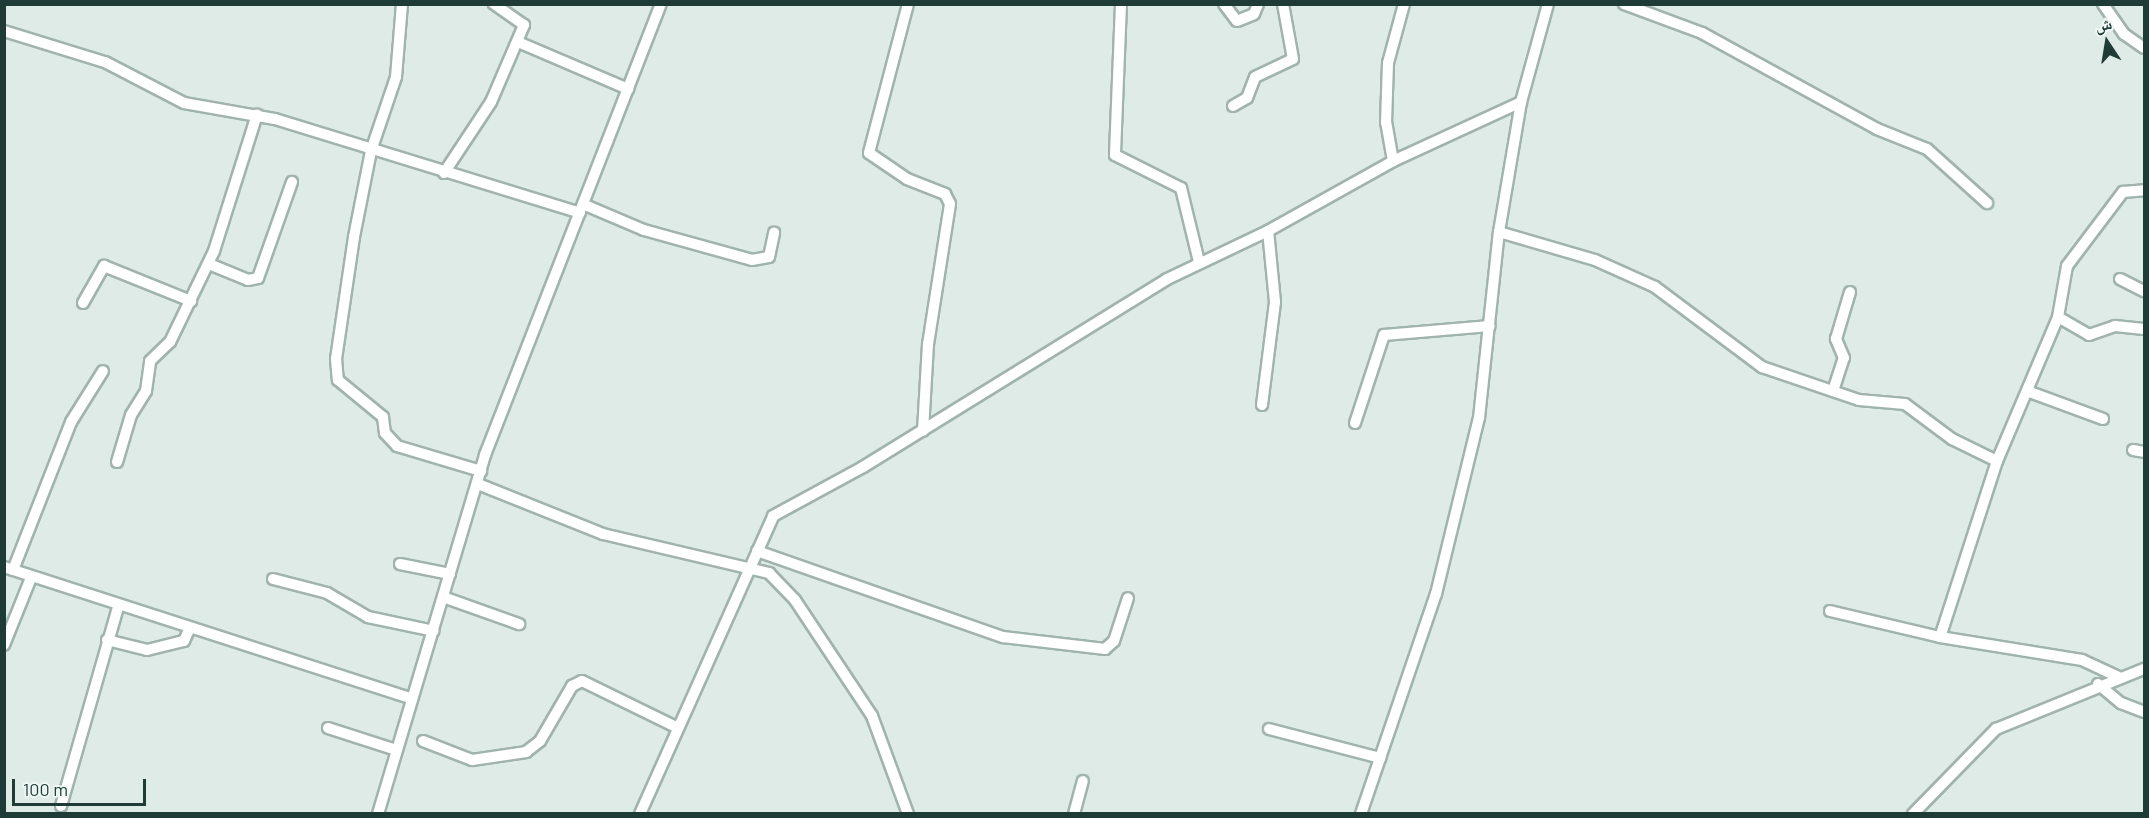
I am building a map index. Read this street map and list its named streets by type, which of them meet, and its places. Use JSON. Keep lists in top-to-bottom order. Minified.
{"scale_bar":"100 m","north":"top"}
